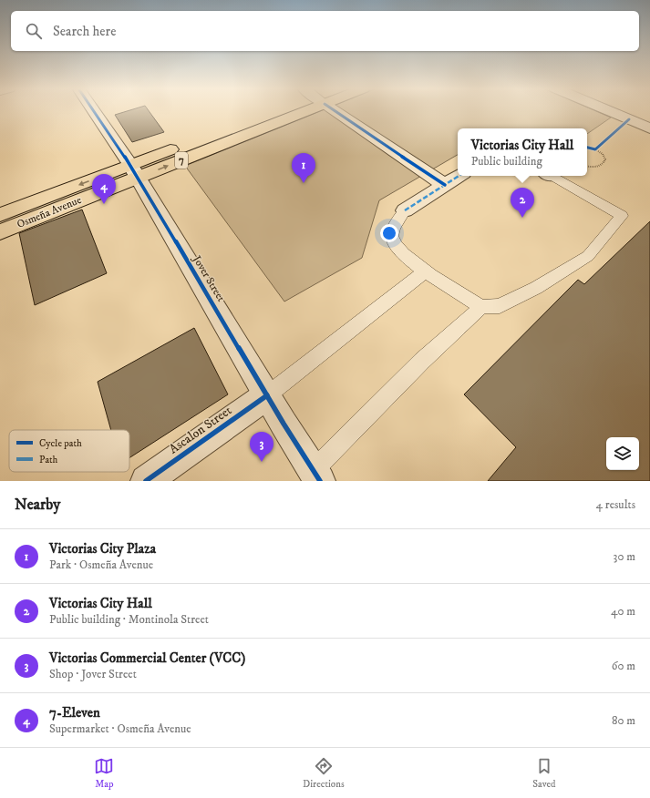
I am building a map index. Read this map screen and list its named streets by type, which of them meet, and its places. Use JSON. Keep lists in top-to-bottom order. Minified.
{"streets":{"main road":["7","Osmeña Avenue"],"street":["Jover Street","Ascalon Street"]},"crossings":[["Osmeña Avenue","Jover Street"],["Jover Street","Ascalon Street"]],"legend":["Cycle path","Path"],"page":{"search":"Search here","popup":["Victorias City Hall","Public building"],"pins":["1","4","2","3"],"heading":["Nearby","4 results"],"list":[{"mark":"1","name":"Victorias City Plaza","note":"Park · Osmeña Avenue","value":"30 m"},{"mark":"2","name":"Victorias City Hall","note":"Public building · Montinola Street","value":"40 m"},{"mark":"3","name":"Victorias Commercial Center (VCC)","note":"Shop · Jover Street","value":"60 m"},{"mark":"4","name":"7-Eleven","note":"Supermarket · Osmeña Avenue","value":"80 m"}],"nav":["Map","Directions","Saved"]}}
